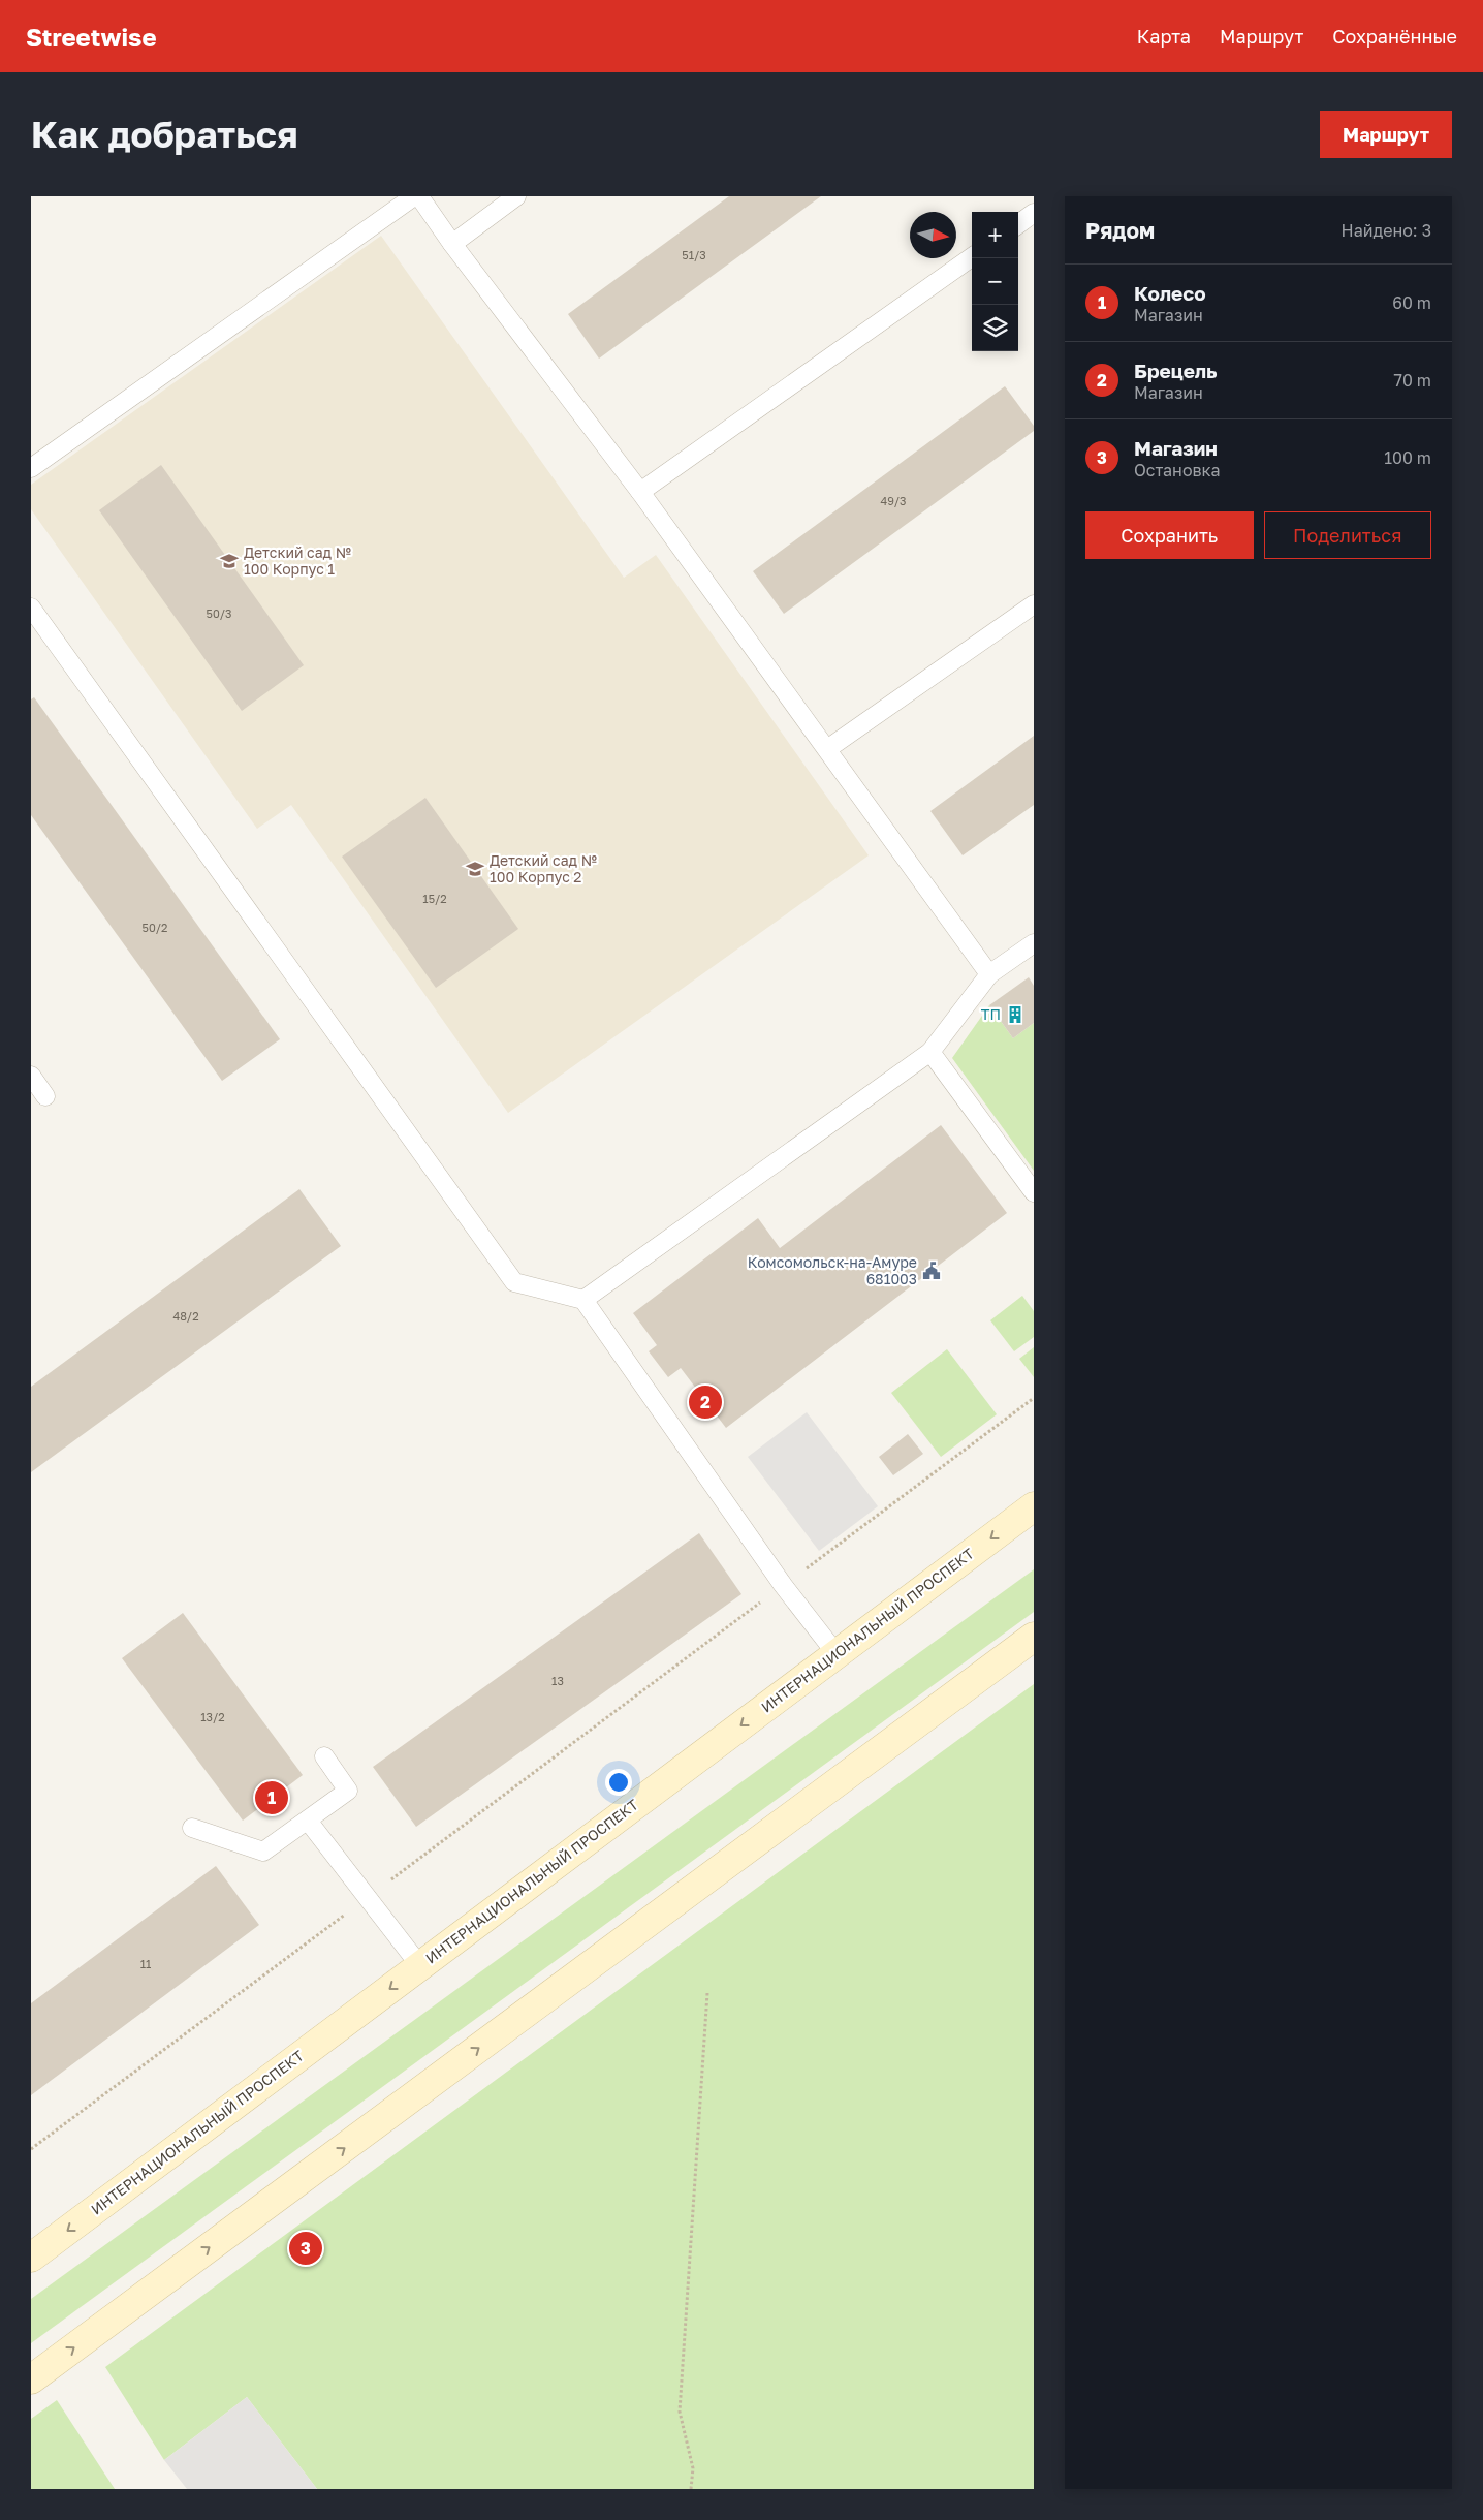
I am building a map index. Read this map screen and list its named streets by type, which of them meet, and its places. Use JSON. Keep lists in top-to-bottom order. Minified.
{"streets":{"main road":["ИНТЕРНАЦИОНАЛЬНЫЙ ПРОСПЕКТ"]},"places":{"school or university":["Детский сад № 100 Корпус 1","Детский сад № 100 Корпус 2"],"building":["ТП"],"public building":["Комсомольск-на-Амуре 681003"]},"house_numbers":["51/3","49/3","50/3","15/2","50/2","48/2","13","13/2","11"],"north":"right","page":{"header":"Streetwise","nav":["Карта","Маршрут","Сохранённые"],"buttons":["Маршрут",["Сохранить","Поделиться"]],"title":"Как добраться","heading":["Рядом","Найдено: 3"],"map_buttons":["+","−"],"list":[{"mark":"1","name":"Колесо","note":"Магазин","value":"60 m"},{"mark":"2","name":"Брецель","note":"Магазин","value":"70 m"},{"mark":"3","name":"Магазин","note":"Остановка","value":"100 m"}],"pins":["2","1","3"]}}
